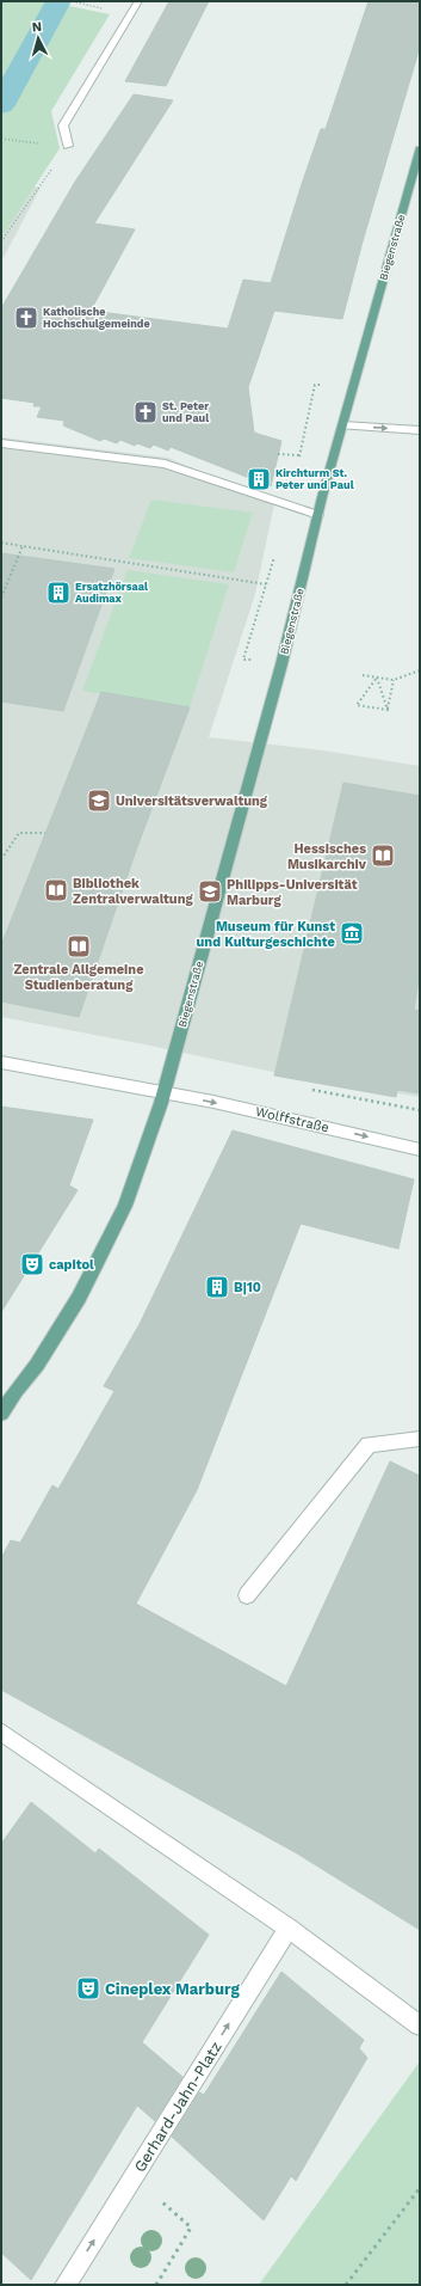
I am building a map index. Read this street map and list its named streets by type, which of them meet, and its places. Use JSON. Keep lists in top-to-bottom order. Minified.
{"streets":{"main road":["Biegenstraße"],"street":["Wolffstraße","Gerhard-Jahn-Platz"]},"crossings":[["Biegenstraße","Wolffstraße"]],"one_way":["Wolffstraße","Gerhard-Jahn-Platz"],"places":{"church":["Katholische Hochschulgemeinde","St. Peter und Paul"],"building":["Kirchturm St. Peter und Paul","Ersatzhörsaal Audimax","B|10"],"school or university":["Universitätsverwaltung","Philipps-Universität Marburg"],"library":["Hessisches Musikarchiv","Bibliothek Zentralverwaltung","Zentrale Allgemeine Studienberatung"],"museum":["Museum für Kunst und Kulturgeschichte"],"theatre":["capitol","Cineplex Marburg"]},"north":"top"}
